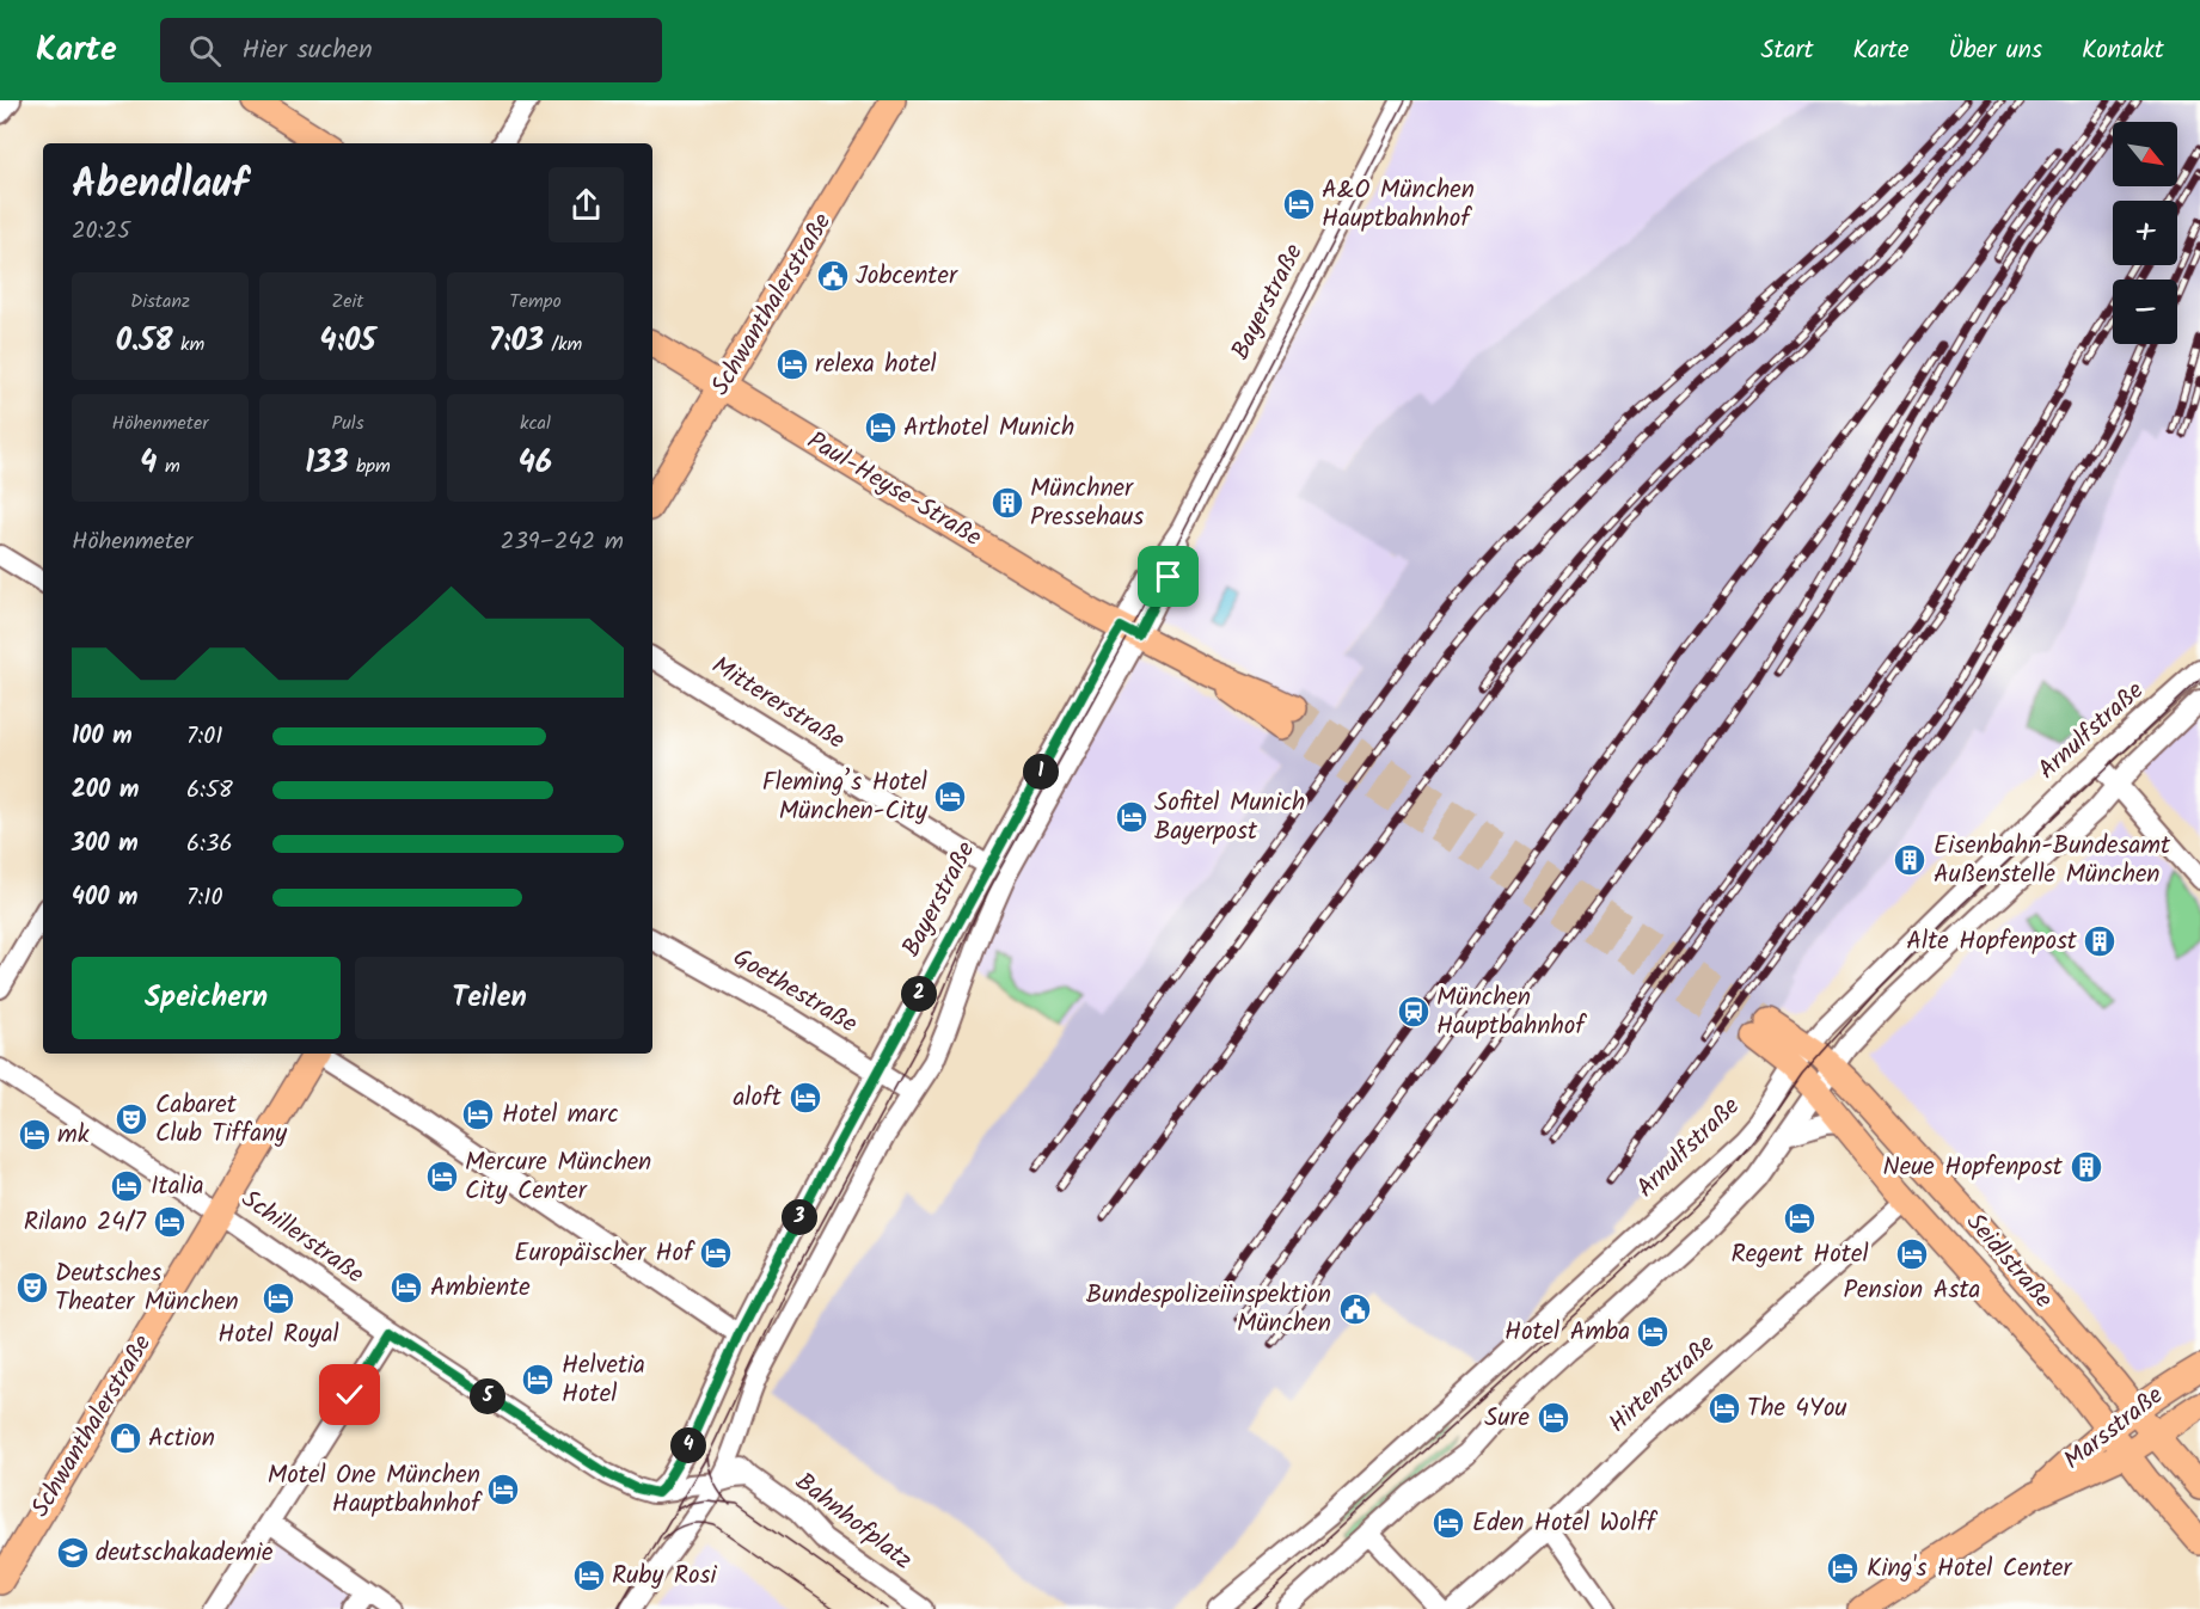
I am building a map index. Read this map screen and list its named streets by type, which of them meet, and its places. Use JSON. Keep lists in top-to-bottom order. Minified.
{"streets":{"main road":["Schwanthalerstraße","Paul-Heyse-Straße","Seidlstraße","Marsstraße"],"street":["Bayerstraße","Mittererstraße","Arnulfstraße","Goethestraße","Schillerstraße","Hirtenstraße","Bahnhofplatz"]},"crossings":[["Bayerstraße","Paul-Heyse-Straße"],["Bayerstraße","Mittererstraße"],["Bayerstraße","Goethestraße"],["Bayerstraße","Schillerstraße"],["Bayerstraße","Bahnhofplatz"],["Schwanthalerstraße","Paul-Heyse-Straße"],["Schwanthalerstraße","Schillerstraße"],["Arnulfstraße","Seidlstraße"],["Seidlstraße","Hirtenstraße"],["Seidlstraße","Marsstraße"]],"places":{"hotel":["A&O München Hauptbahnhof","relexa hotel","Arthotel Munich","Fleming’s Hotel München-City","Sofitel Munich Bayerpost","aloft","Hotel marc","mk","Mercure München City Center","Italia","Regent Hotel","Rilano 24/7","Europäischer Hof","Pension Asta","Ambiente","Hotel Royal","Hotel Amba","Helvetia Hotel","The 4You","Sure","Motel One München Hauptbahnhof","Eden Hotel Wolff","King's Hotel Center","Ruby Rosi"],"public building":["Jobcenter","Bundespolizeiinspektion München"],"building":["Münchner Pressehaus","Eisenbahn-Bundesamt Außenstelle München","Alte Hopfenpost","Neue Hopfenpost"],"station":["München Hauptbahnhof"],"theatre":["Cabaret Club Tiffany","Deutsches Theater München"],"shop":["Action"],"school or university":["deutschakademie"]},"north":"bottom right","page":{"header":"Karte","search":"Hier suchen","nav":["Start","Karte","Über uns","Kontakt"],"map_buttons":["+","−"],"heading":["Abendlauf","20:25"],"stats":[["Distanz","0.58 km"],["Zeit","4:05"],["Tempo","7:03 /km"],["Höhenmeter","4 m"],["Puls","133 bpm"],["kcal","46"]],"chart":["Höhenmeter","239–242 m"],"list":[{"name":"100 m","note":"7:01"},{"name":"200 m","note":"6:58"},{"name":"300 m","note":"6:36"},{"name":"400 m","note":"7:10"}],"pins":["1","2","3","5","4"],"buttons":["Speichern","Teilen"]}}
